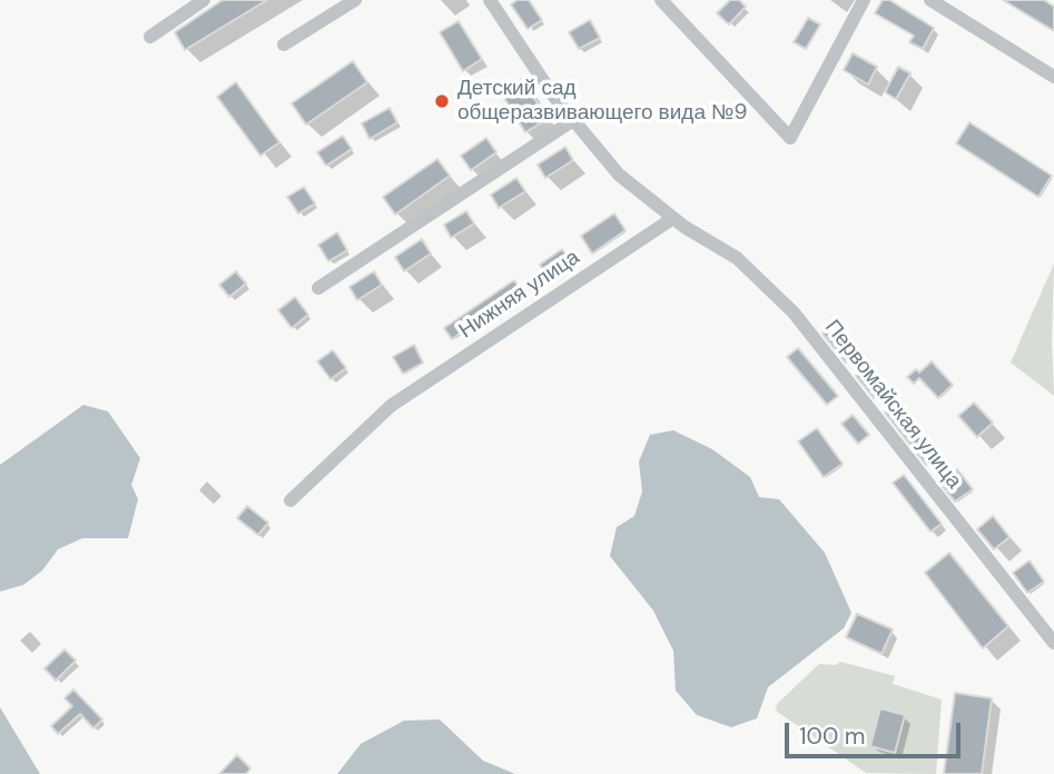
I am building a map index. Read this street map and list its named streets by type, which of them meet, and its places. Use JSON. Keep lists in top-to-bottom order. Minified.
{"streets":{"street":["Нижняя улица","Первомайская улица"]},"crossings":[["Нижняя улица","Первомайская улица"]],"places":["Детский сад общеразвивающего вида №9"],"scale_bar":"100 m"}
